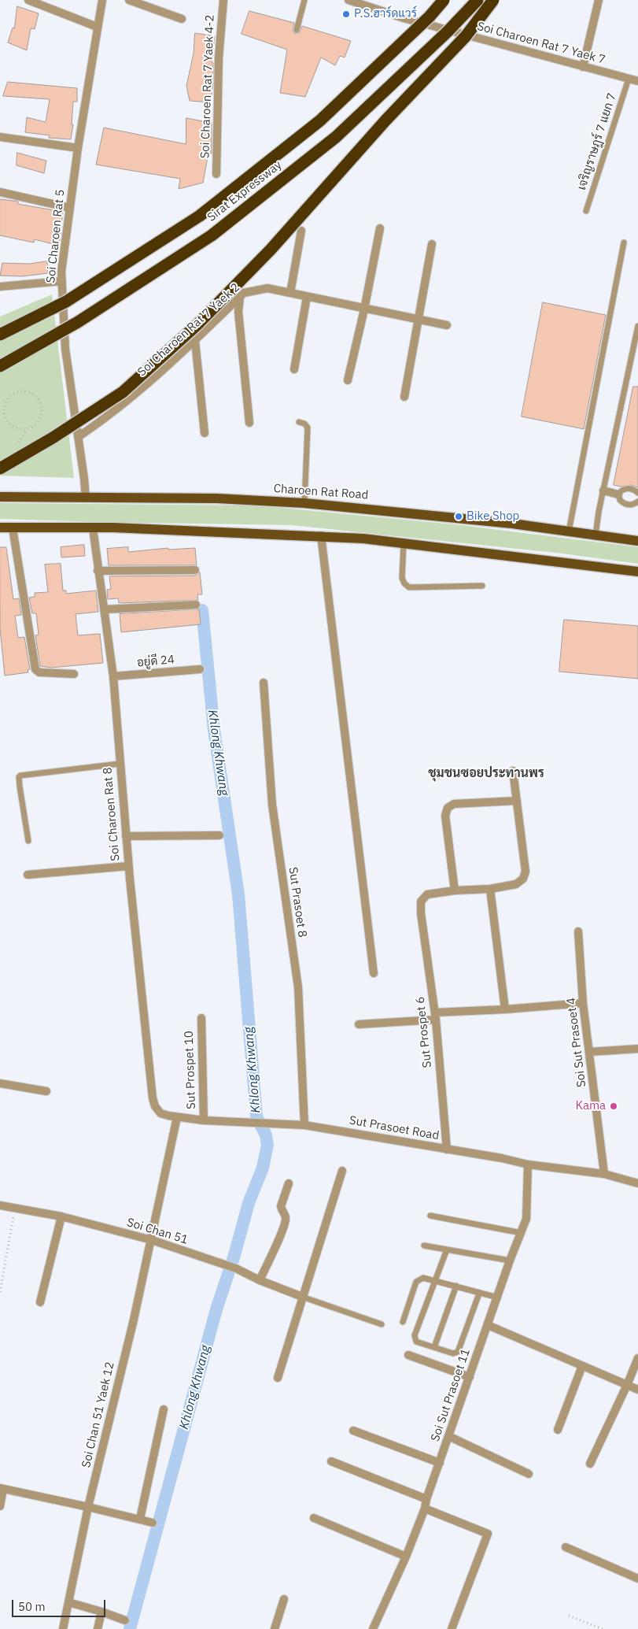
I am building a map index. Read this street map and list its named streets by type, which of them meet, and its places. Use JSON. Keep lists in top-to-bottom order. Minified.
{"streets":{"highway":["Sirat Expressway"],"main road":["Charoen Rat Road"],"street":["Soi Charoen Rat 7 Yaek 7","Soi Charoen Rat 7 Yaek 4-2","Soi Charoen Rat 5","Soi Charoen Rat 7 Yaek 2","อยู่ดี 24","Soi Charoen Rat 8","Sut Prasoet 8","Sut Prospet 6","Soi Sut Prasoet 4","Sut Prospet 10","Sut Prasoet Road","Soi Chan 51","Soi Sut Prasoet 11","Soi Chan 51 Yaek 12"],"lane":["เจริญราษฎร์ 7 แยก 7"]},"crossings":[["Soi Charoen Rat 7 Yaek 7","เจริญราษฎร์ 7 แยก 7"],["Soi Charoen Rat 5","Soi Charoen Rat 7 Yaek 2"],["Soi Charoen Rat 5","Charoen Rat Road"],["อยู่ดี 24","Soi Charoen Rat 8"],["Soi Charoen Rat 8","Sut Prasoet Road"],["Sut Prasoet 8","Sut Prasoet Road"],["Sut Prospet 6","Sut Prasoet Road"],["Soi Sut Prasoet 4","Sut Prasoet Road"],["Sut Prospet 10","Sut Prasoet Road"],["Sut Prasoet Road","Soi Sut Prasoet 11"],["Sut Prasoet Road","Soi Chan 51 Yaek 12"],["Soi Chan 51","Soi Chan 51 Yaek 12"]],"districts":["ชุมชนซอยประทานพร"],"water":["Khlong Khwang"],"places":["P.S.ฮาร์ดแวร์","Bike Shop","Kama"],"scale_bar":"50 m"}
